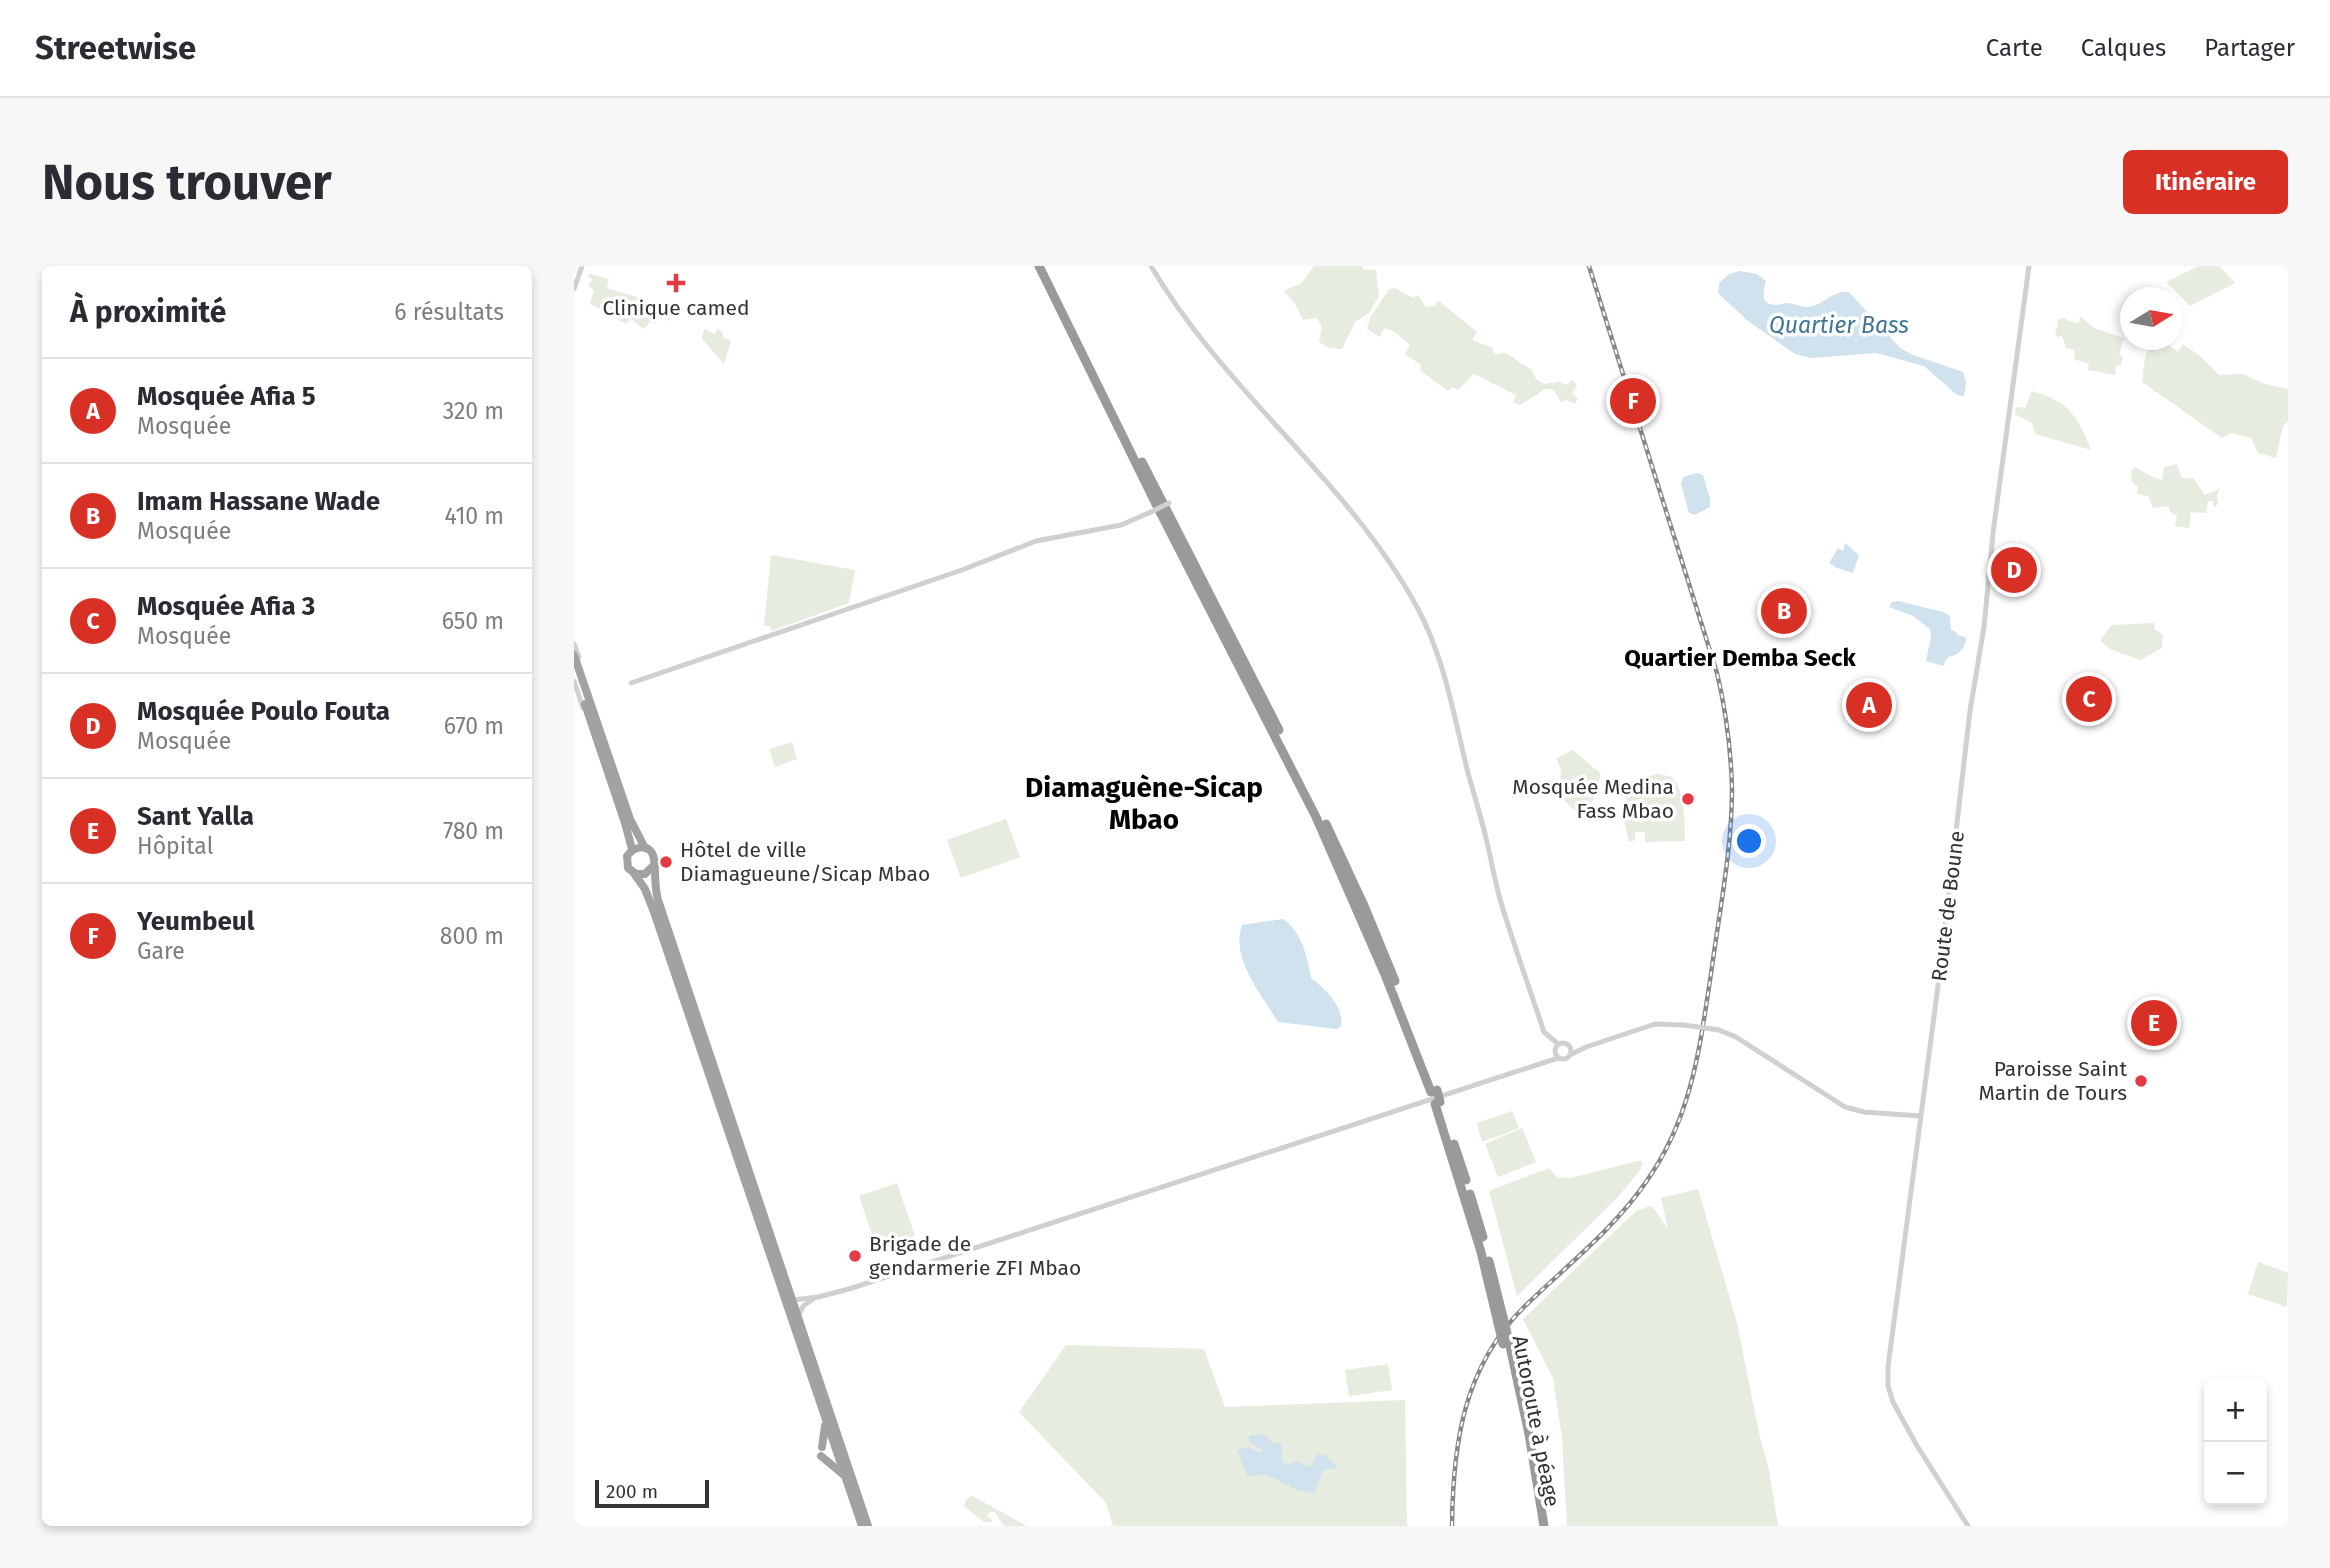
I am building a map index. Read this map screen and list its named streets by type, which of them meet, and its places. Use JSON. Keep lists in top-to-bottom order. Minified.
{"streets":{"highway":["Autoroute à péage"],"street":["Route de Boune"]},"districts":["Quartier Demba Seck","Diamaguène-Sicap Mbao"],"water":["Quartier Bass"],"places":{"health":["Clinique camed"],"other":["Mosquée Medina Fass Mbao","Hôtel de ville Diamagueune/Sicap Mbao","Paroisse Saint Martin de Tours","Brigade de gendarmerie ZFI Mbao"]},"scale_bar":"200 m","north":"right","page":{"header":"Streetwise","nav":["Carte","Calques","Partager"],"buttons":"Itinéraire","title":"Nous trouver","heading":["À proximité","6 résultats"],"list":[{"mark":"A","name":"Mosquée Afia 5","note":"Mosquée","value":"320 m"},{"mark":"B","name":"Imam Hassane Wade","note":"Mosquée","value":"410 m"},{"mark":"C","name":"Mosquée Afia 3","note":"Mosquée","value":"650 m"},{"mark":"D","name":"Mosquée Poulo Fouta","note":"Mosquée","value":"670 m"},{"mark":"E","name":"Sant Yalla","note":"Hôpital","value":"780 m"},{"mark":"F","name":"Yeumbeul","note":"Gare","value":"800 m"}],"pins":["F","D","B","C","A","E"],"map_buttons":["+","−"],"scale":"200 m"}}
